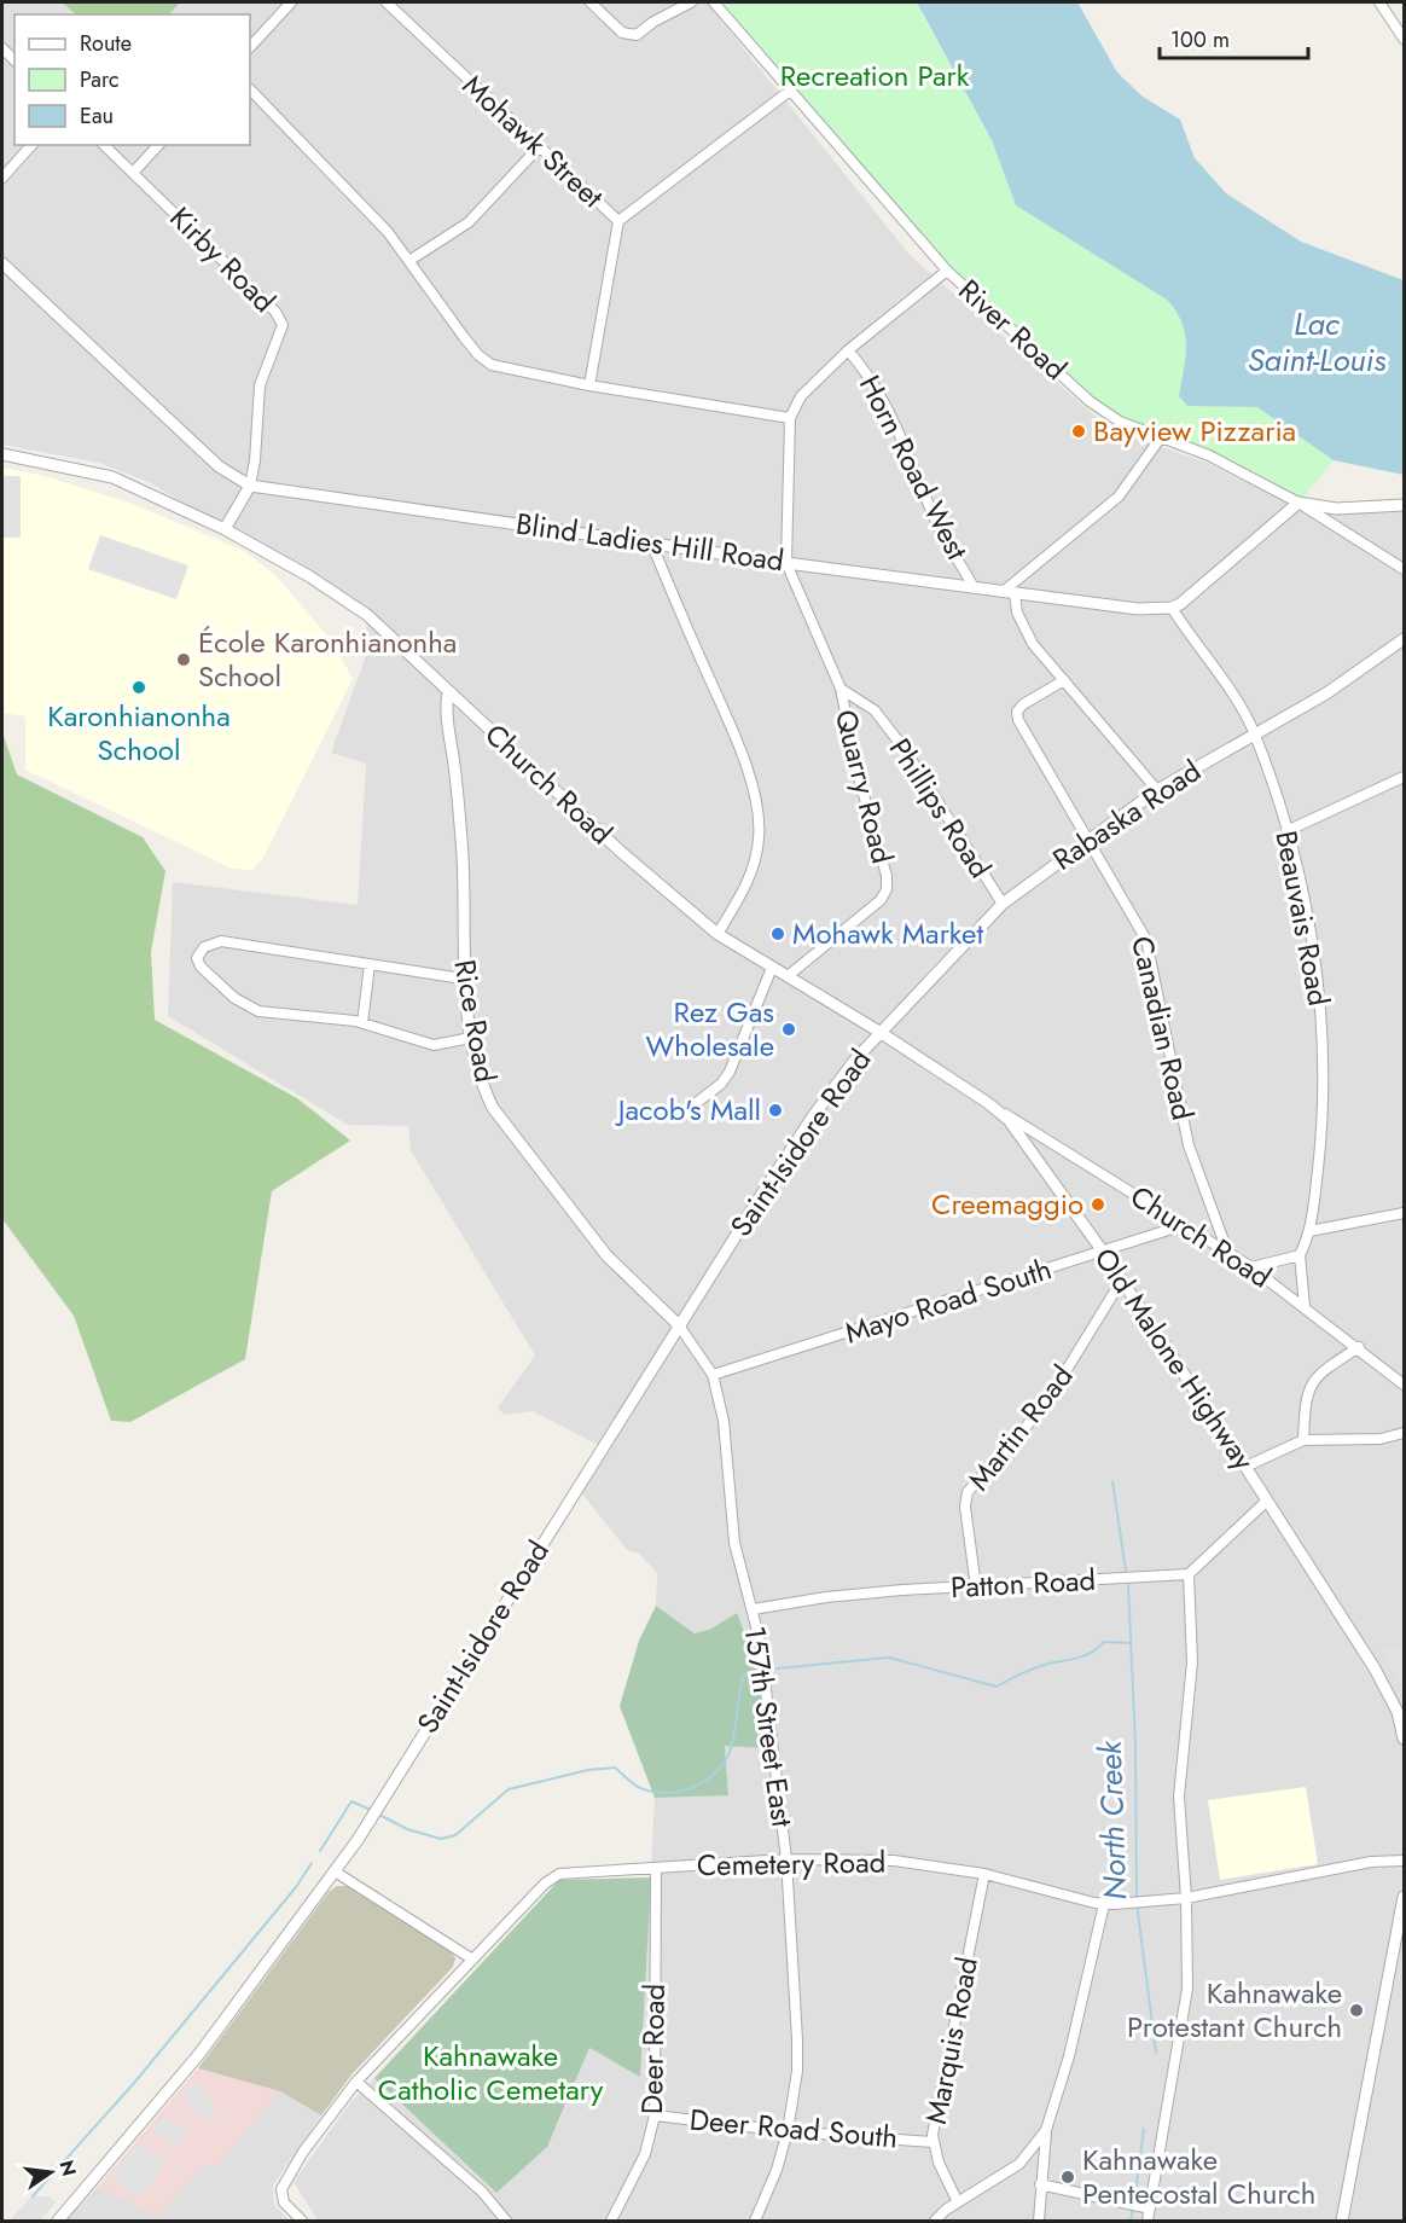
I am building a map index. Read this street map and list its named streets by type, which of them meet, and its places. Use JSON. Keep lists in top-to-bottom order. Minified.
{"streets":{"street":["Mohawk Street","Kirby Road","River Road","Horn Road West","Blind Ladies Hill Road","Church Road","Quarry Road","Phillips Road","Rabaska Road","Beauvais Road","Rice Road","Canadian Road","Saint-Isidore Road","Mayo Road South","Old Malone Highway","Martin Road","Patton Road","157th Street East","Cemetery Road","Marquis Road","Deer Road","Deer Road South"]},"crossings":[["Mohawk Street","River Road"],["Kirby Road","Blind Ladies Hill Road"],["Horn Road West","Blind Ladies Hill Road"],["Blind Ladies Hill Road","Quarry Road"],["Blind Ladies Hill Road","Beauvais Road"],["Church Road","Quarry Road"],["Church Road","Rabaska Road"],["Church Road","Beauvais Road"],["Church Road","Rice Road"],["Church Road","Canadian Road"],["Church Road","Saint-Isidore Road"],["Church Road","Mayo Road South"],["Church Road","Old Malone Highway"],["Quarry Road","Phillips Road"],["Phillips Road","Rabaska Road"],["Rabaska Road","Beauvais Road"],["Rabaska Road","Canadian Road"],["Rabaska Road","Saint-Isidore Road"],["Rabaska Road","Old Malone Highway"],["Rice Road","Saint-Isidore Road"],["Rice Road","157th Street East"],["Saint-Isidore Road","Old Malone Highway"],["Saint-Isidore Road","157th Street East"],["Mayo Road South","Old Malone Highway"],["Mayo Road South","157th Street East"],["Old Malone Highway","Martin Road"],["Martin Road","Patton Road"],["Patton Road","157th Street East"],["157th Street East","Cemetery Road"],["157th Street East","Deer Road South"],["Cemetery Road","Marquis Road"],["Cemetery Road","Deer Road"],["Marquis Road","Deer Road South"],["Deer Road","Deer Road South"]],"water":["Lac Saint-Louis","North Creek"],"parks":["Recreation Park","Kahnawake Catholic Cemetary"],"places":["Bayview Pizzaria","École Karonhianonha School","Karonhianonha School","Mohawk Market","Rez Gas Wholesale","Jacob's Mall","Creemaggio","Kahnawake Protestant Church","Kahnawake Pentecostal Church"],"legend":["Route","Parc","Eau"],"scale_bar":"100 m","north":"right"}
